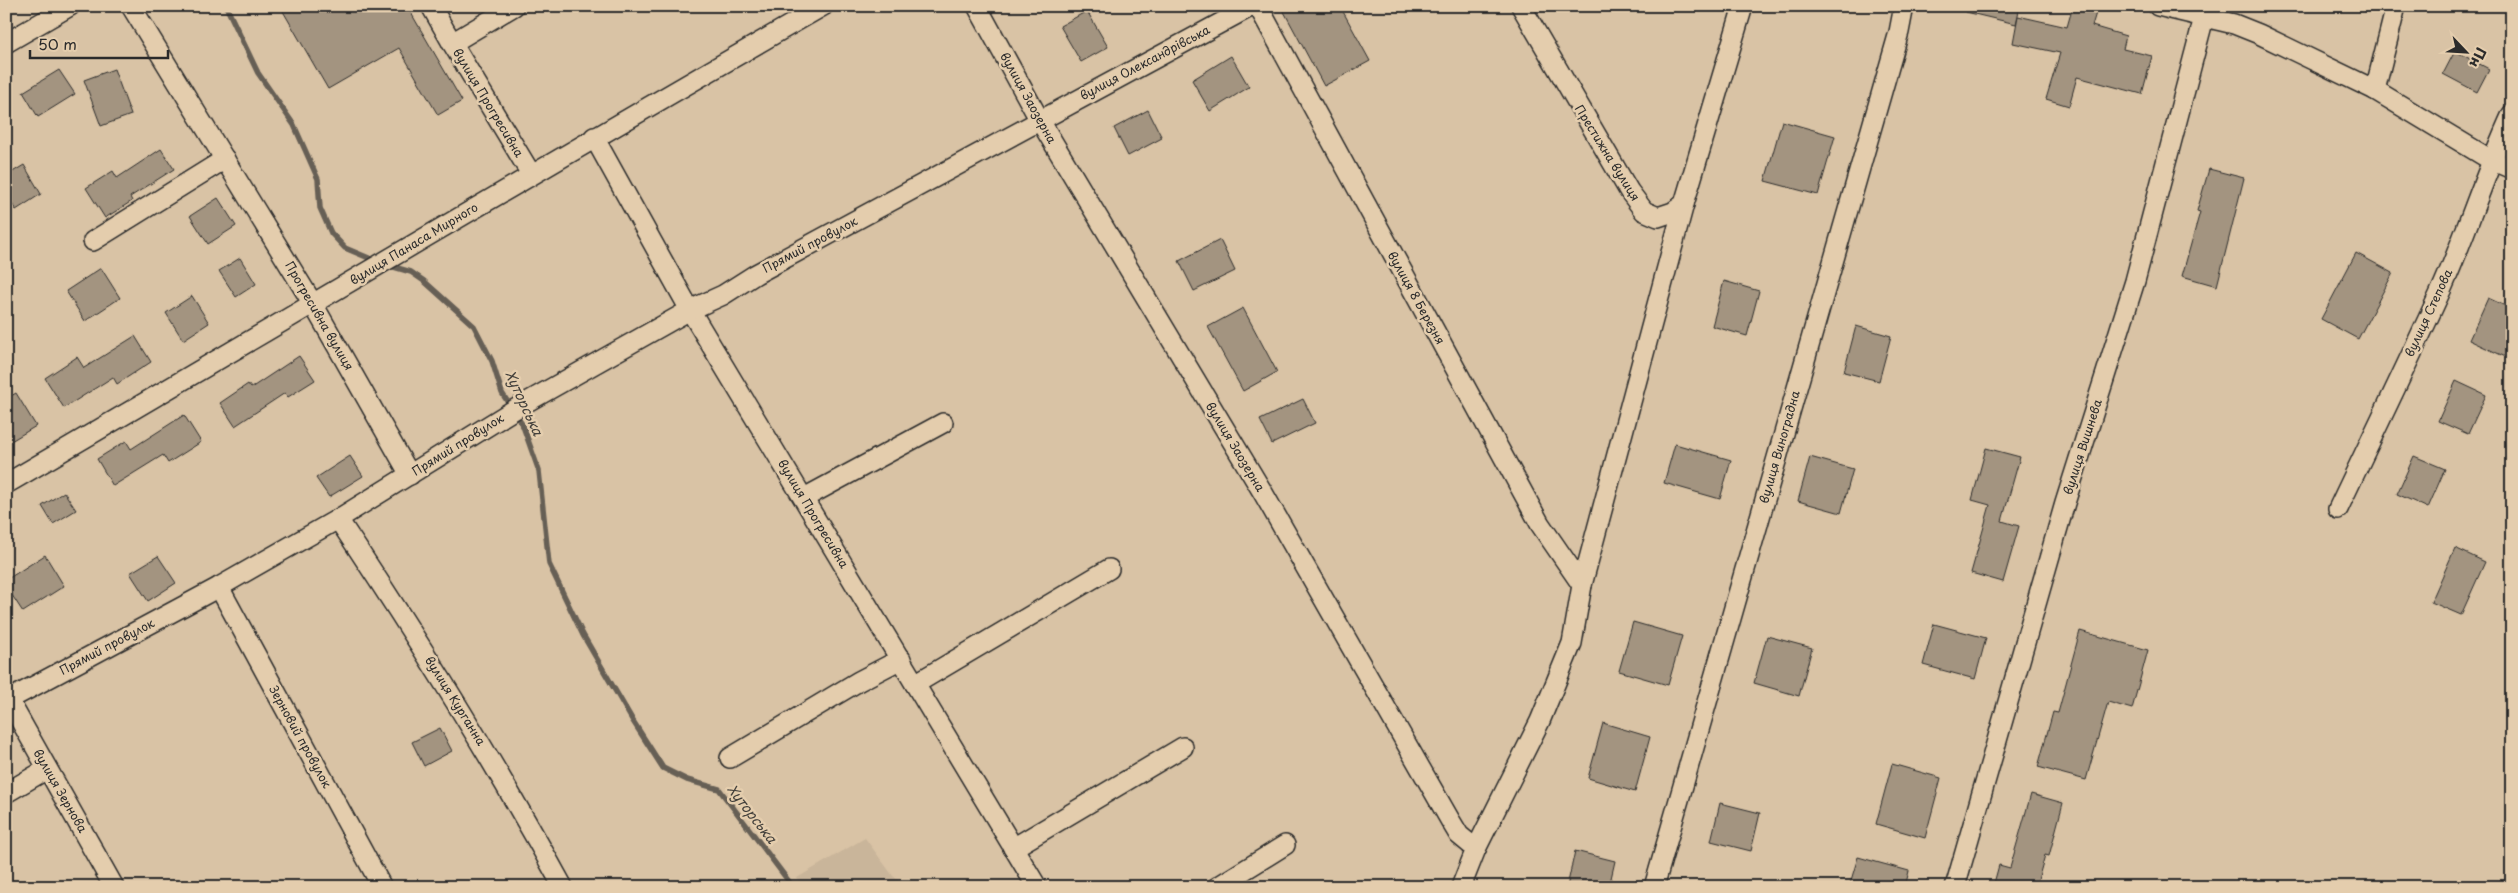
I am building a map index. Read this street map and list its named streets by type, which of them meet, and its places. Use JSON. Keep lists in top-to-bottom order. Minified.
{"streets":{"street":["вулиця Олександрівська","вулиця Заозерна","вулиця Прогресивна","Престижна вулиця","вулиця Панаса Мирного","Прямий провулок","вулиця 8 Березня","вулиця Степова","Прогресивна вулиця","вулиця Виноградна","вулиця Вишнева","вулиця Курганна","Зерновий провулок","вулиця Зернова"]},"crossings":[["вулиця Олександрівська","вулиця Заозерна"],["вулиця Олександрівська","Прямий провулок"],["вулиця Заозерна","Прямий провулок"],["вулиця Прогресивна","вулиця Панаса Мирного"],["вулиця Прогресивна","Прямий провулок"],["вулиця Панаса Мирного","Прогресивна вулиця"],["Прямий провулок","Прогресивна вулиця"],["Прямий провулок","вулиця Курганна"],["Прямий провулок","Зерновий провулок"],["Прямий провулок","вулиця Зернова"]],"water":["Хуторська"],"scale_bar":"50 m","north":"bottom right"}
